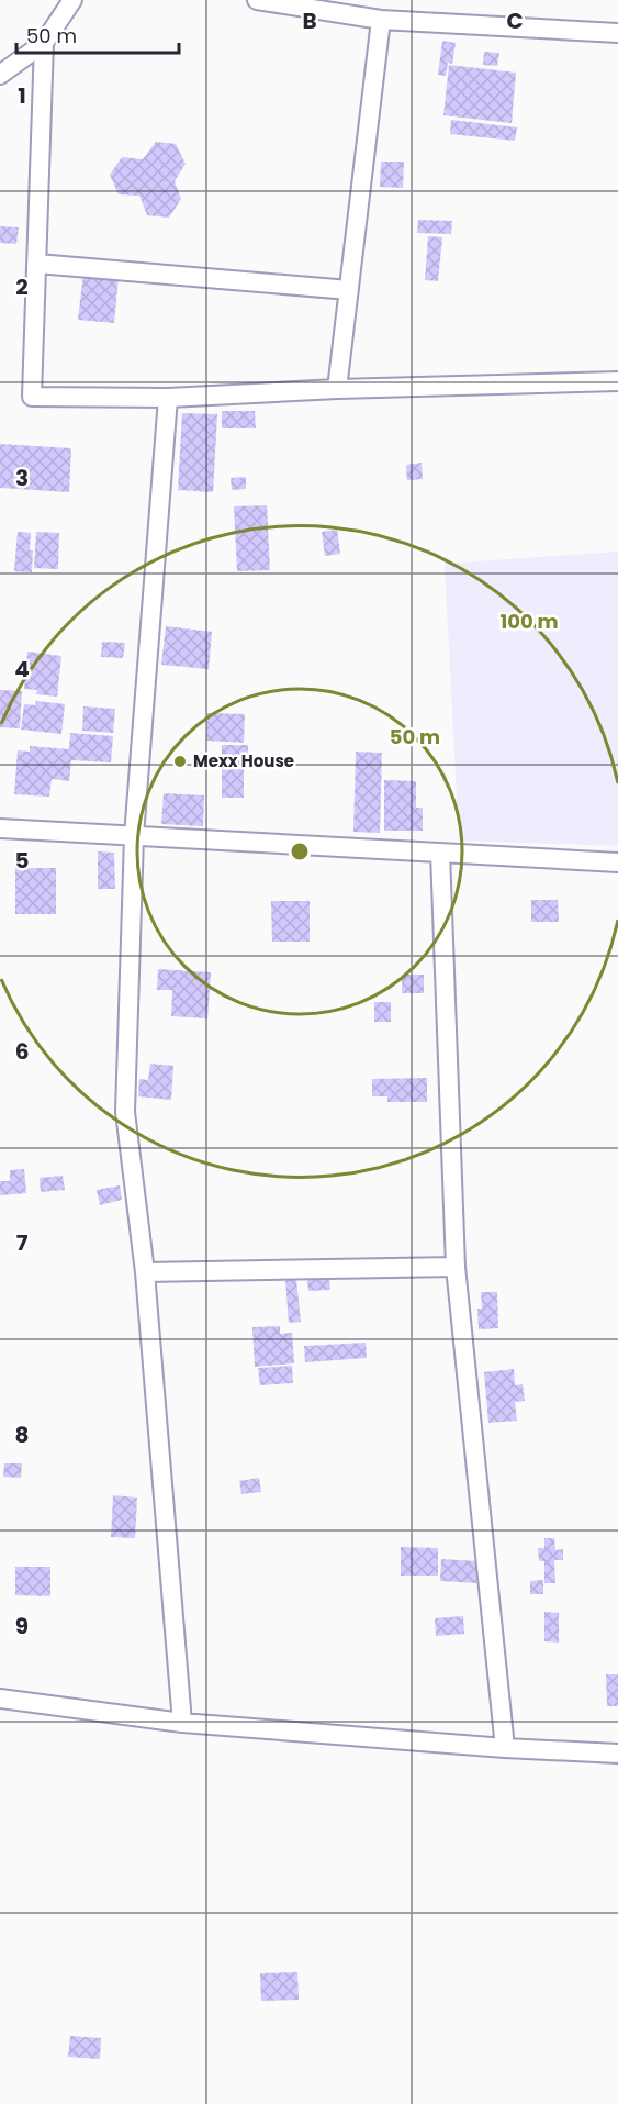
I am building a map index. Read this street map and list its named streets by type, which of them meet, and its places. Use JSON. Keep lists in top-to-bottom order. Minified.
{"places":["Mexx House"],"scale_bar":"50 m","grid":{"columns":["B","C"],"rows":["1","2","3","4","5","6","7","8","9"]},"rings":["100 m","50 m"]}
